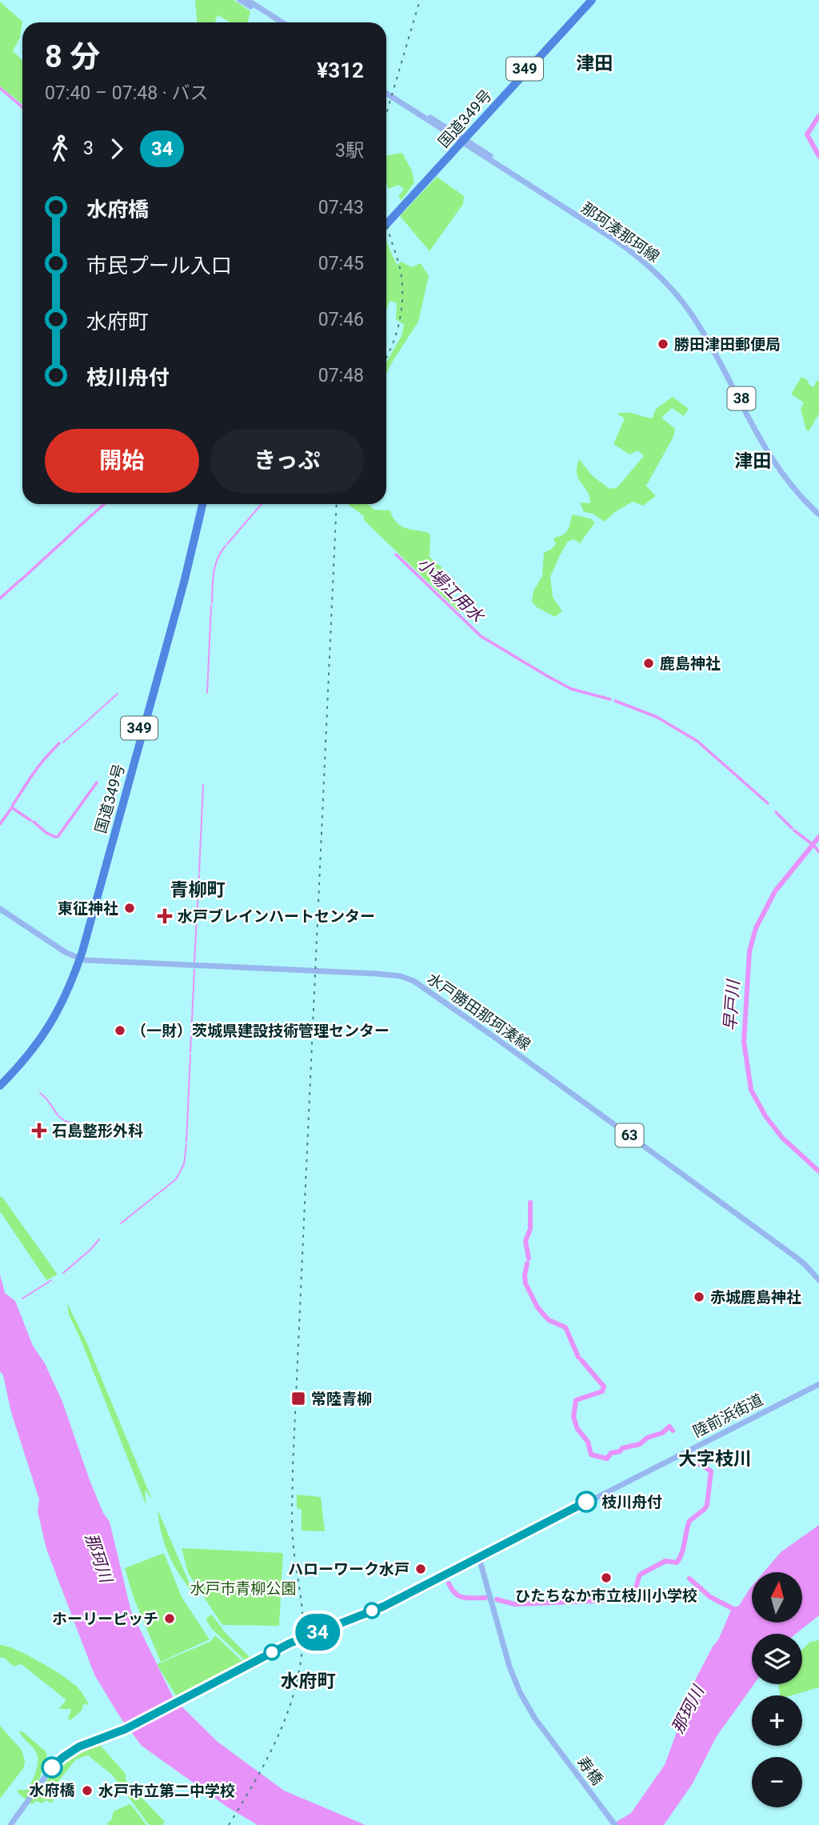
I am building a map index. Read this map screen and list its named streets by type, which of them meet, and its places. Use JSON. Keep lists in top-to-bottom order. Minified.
{"streets":{"highway":["349","国道349号"],"main road":["那珂湊那珂線","38","水戸勝田那珂湊線","63","陸前浜街道","寿橋"]},"crossings":[["国道349号","那珂湊那珂線"],["国道349号","水戸勝田那珂湊線"],["陸前浜街道","寿橋"]],"districts":["津田","津田","青柳町","大字枝川","水府町"],"water":["小場江用水","早戸川","那珂川"],"parks":["水戸市青柳公園"],"places":{"other":["勝田津田郵便局","鹿島神社","東征神社","（一財）茨城県建設技術管理センター","赤城鹿島神社","枝川舟付","ハローワーク水戸","ひたちなか市立枝川小学校","ホーリーピッチ","水府橋","水戸市立第二中学校"],"health":["水戸ブレインハートセンター","石島整形外科"],"transit":["常陸青柳"]},"lines":["bus line 34"],"north":"top","page":{"on_map":"34","heading":["8 分","07:40 – 07:48 · バス","¥312"],"legs":["3","34","3駅"],"list":[{"name":"水府橋","value":"07:43"},{"name":"市民プール入口","value":"07:45"},{"name":"水府町","value":"07:46"},{"name":"枝川舟付","value":"07:48"}],"buttons":["開始","きっぷ"],"map_buttons":["+","−"]}}
